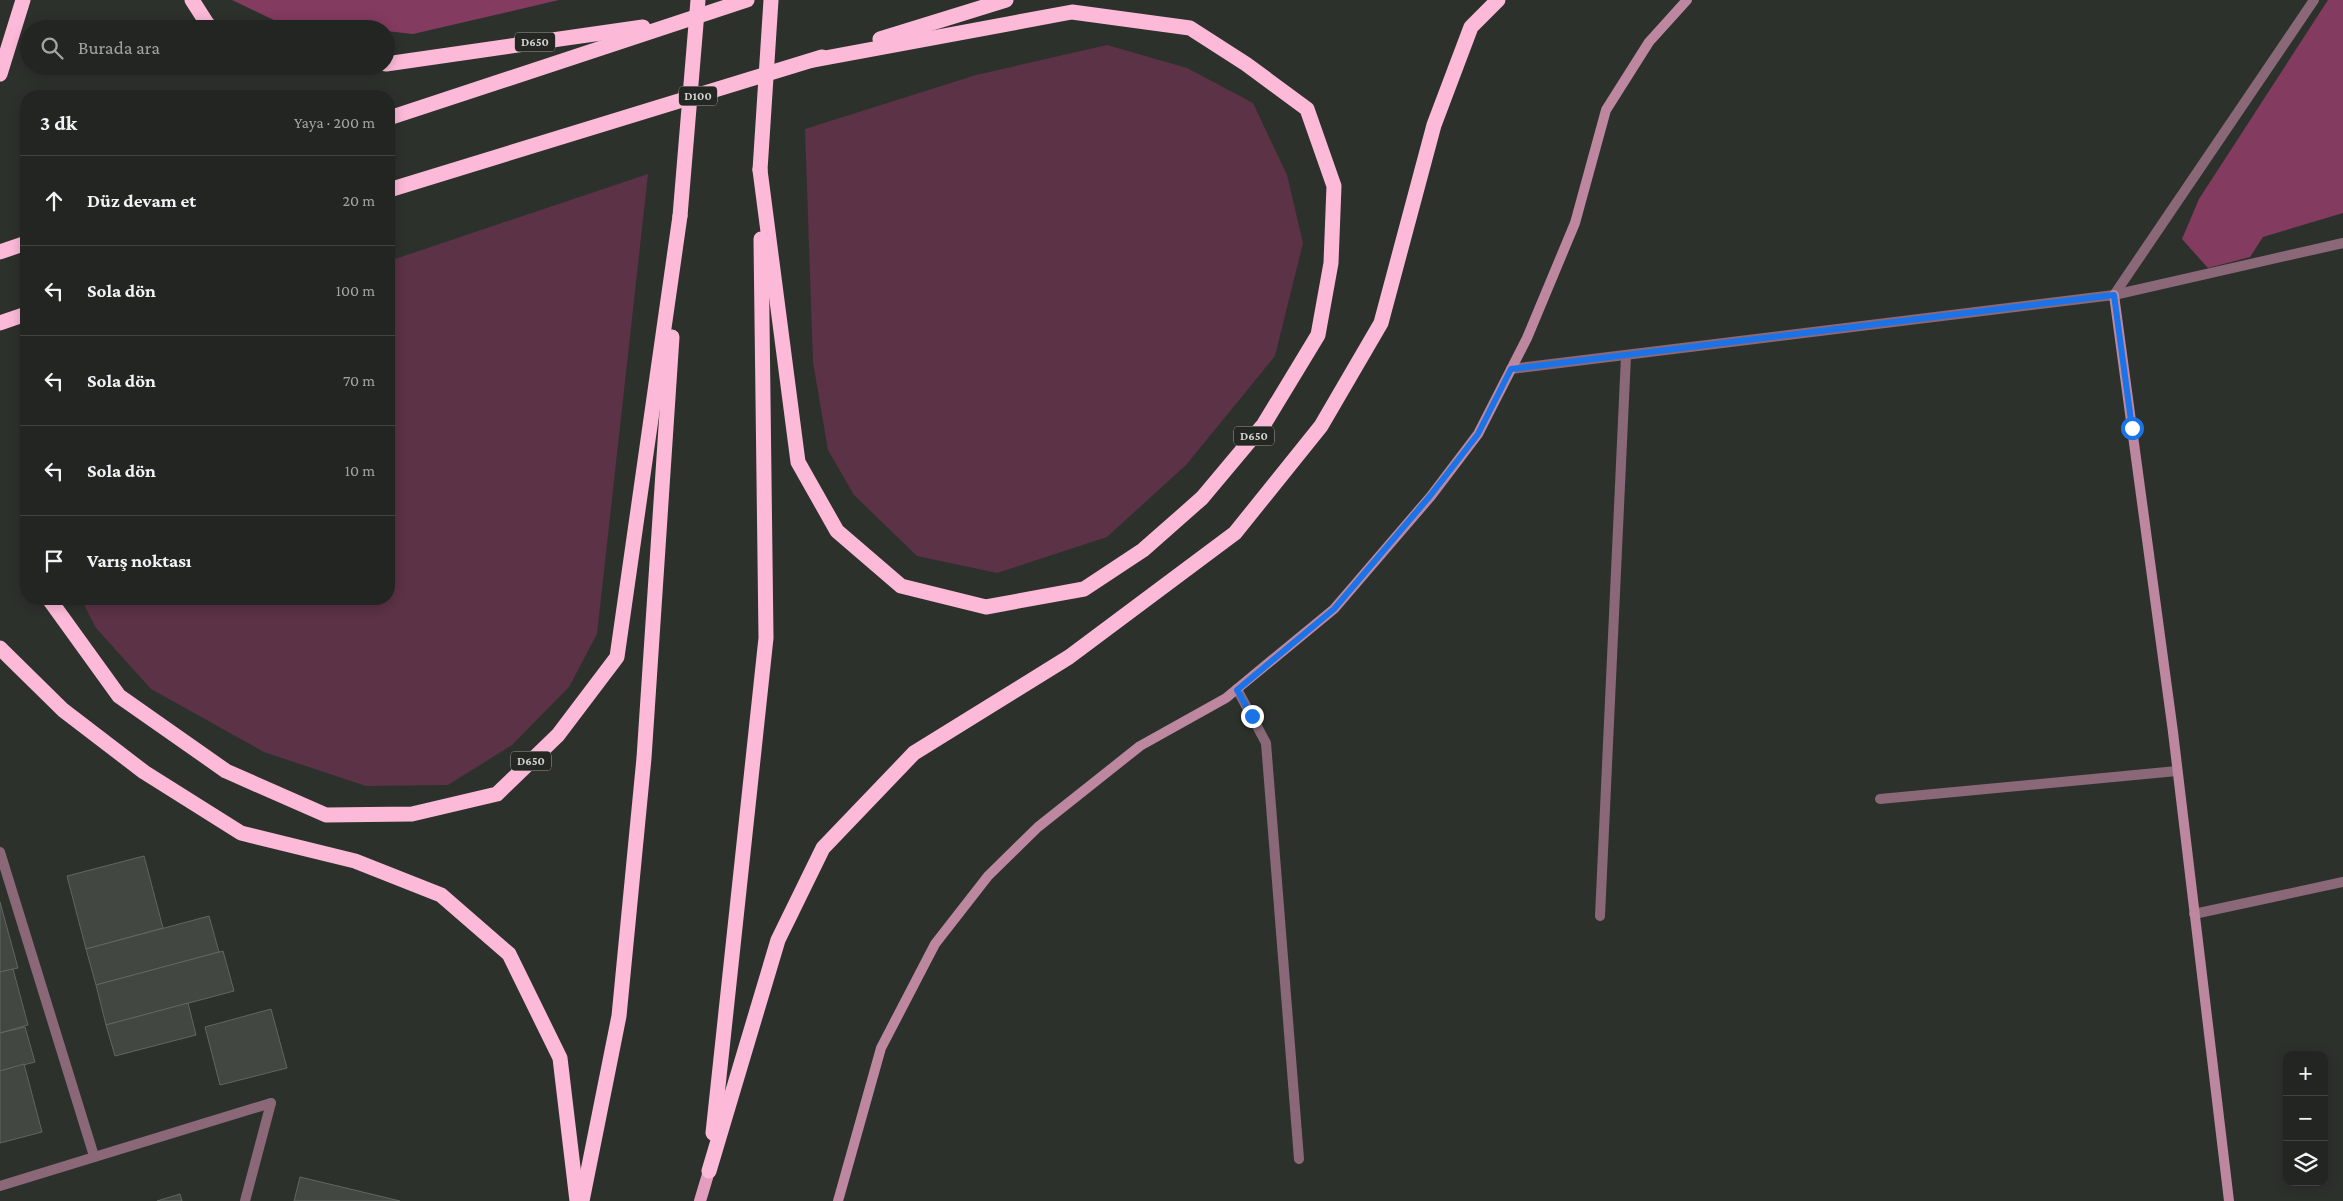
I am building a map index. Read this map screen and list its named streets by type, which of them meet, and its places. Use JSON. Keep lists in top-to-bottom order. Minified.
{"streets":{"highway":["D650","D100"]},"crossings":[["D650","D100"]],"page":{"search":"Burada ara","heading":["3 dk","Yaya · 200 m"],"list":[["Düz devam et","20 m"],["Sola dön","100 m"],["Sola dön","70 m"],["Sola dön","10 m"],"Varış noktası"],"map_buttons":["+","−"]}}
